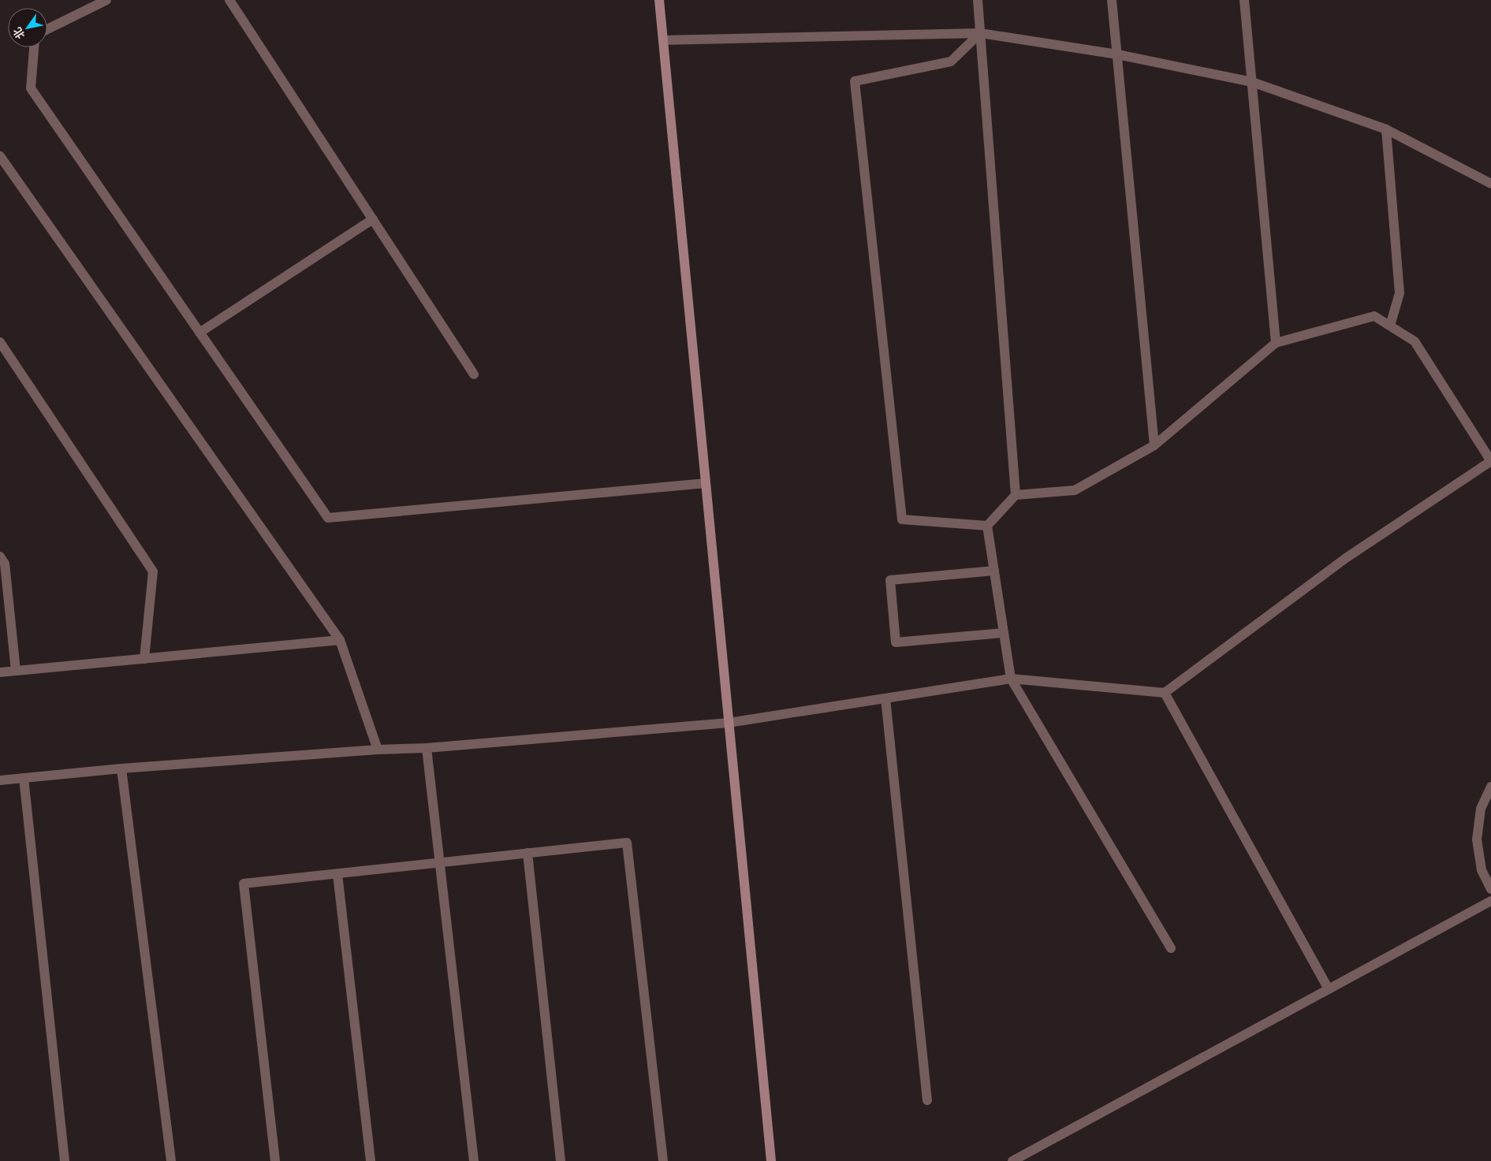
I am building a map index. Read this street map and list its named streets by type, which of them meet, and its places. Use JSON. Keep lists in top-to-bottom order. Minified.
{"north":"bottom left"}
